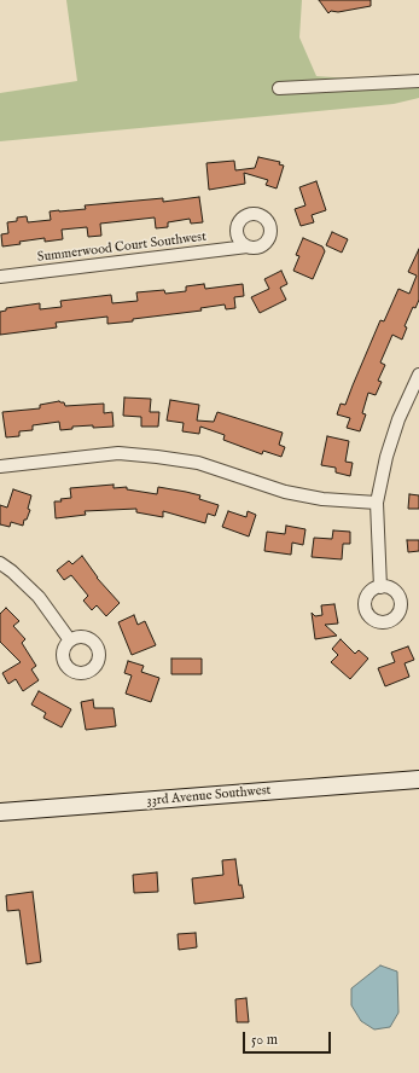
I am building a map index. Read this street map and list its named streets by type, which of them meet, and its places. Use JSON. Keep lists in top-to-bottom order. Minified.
{"streets":{"street":["Summerwood Court Southwest","33rd Avenue Southwest"]},"scale_bar":"50 m"}
